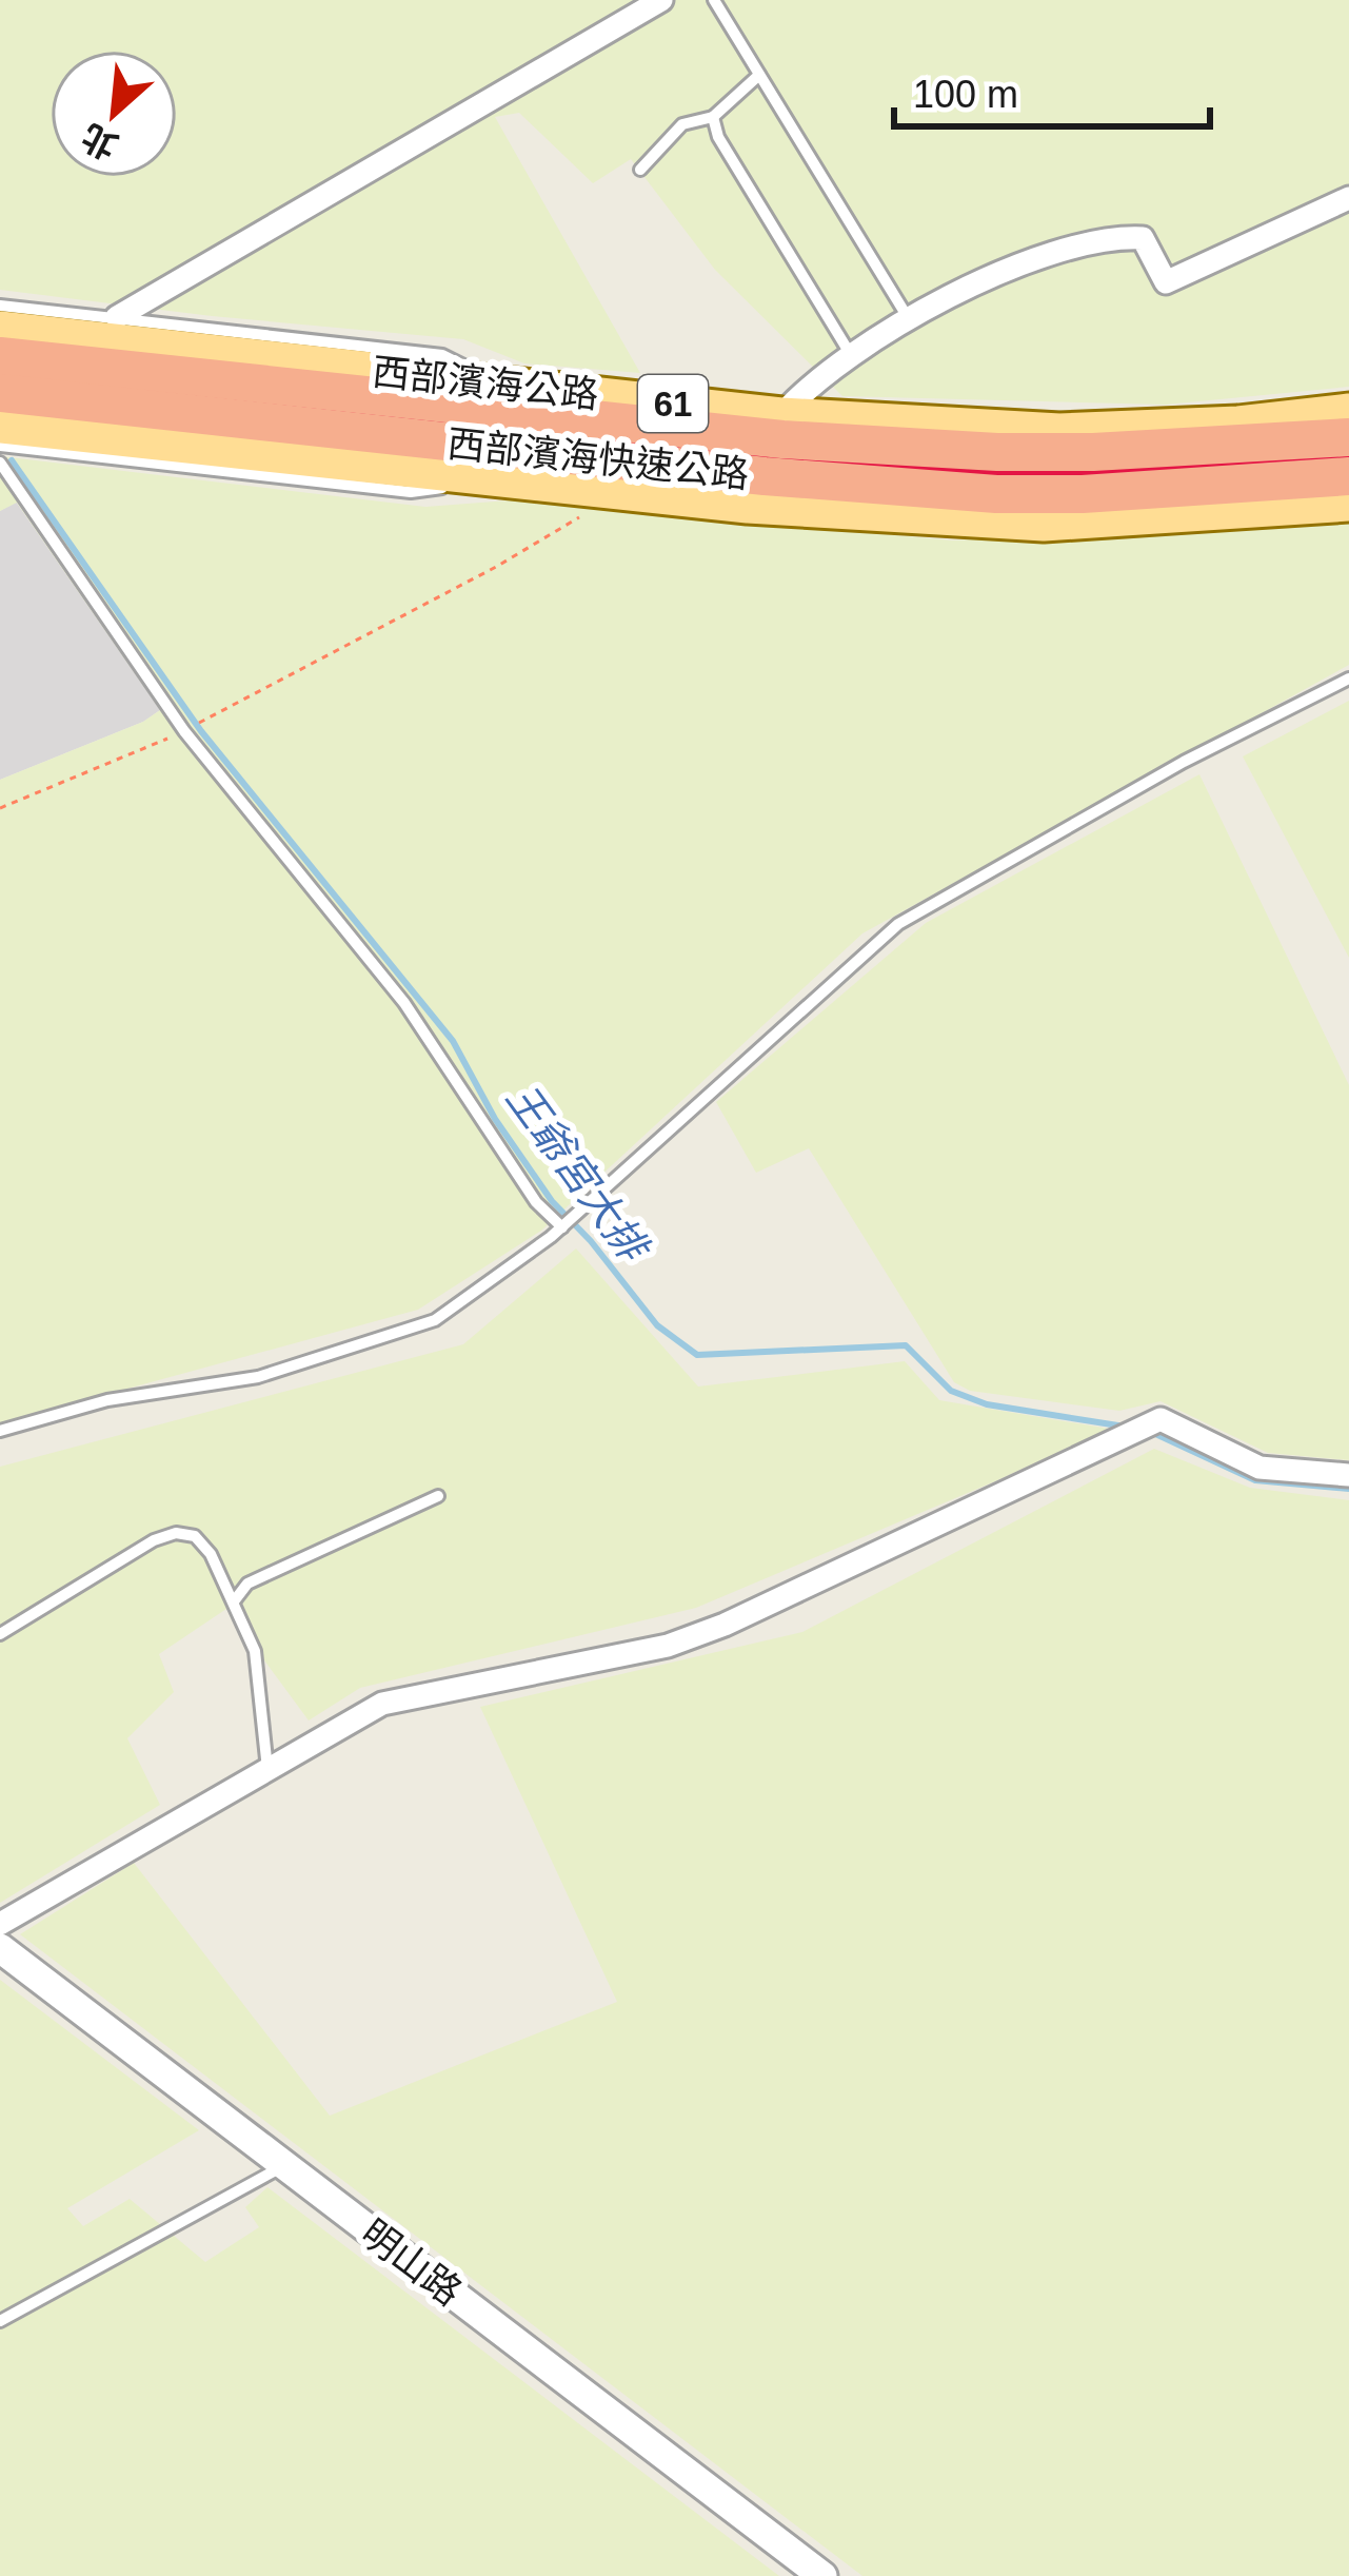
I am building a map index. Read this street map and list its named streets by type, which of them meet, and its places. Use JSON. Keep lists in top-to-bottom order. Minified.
{"streets":{"highway":["61","西部濱海快速公路"],"main road":["西部濱海公路"],"street":["明山路"]},"water":["王爺宮大排"],"scale_bar":"100 m","north":"bottom left"}
